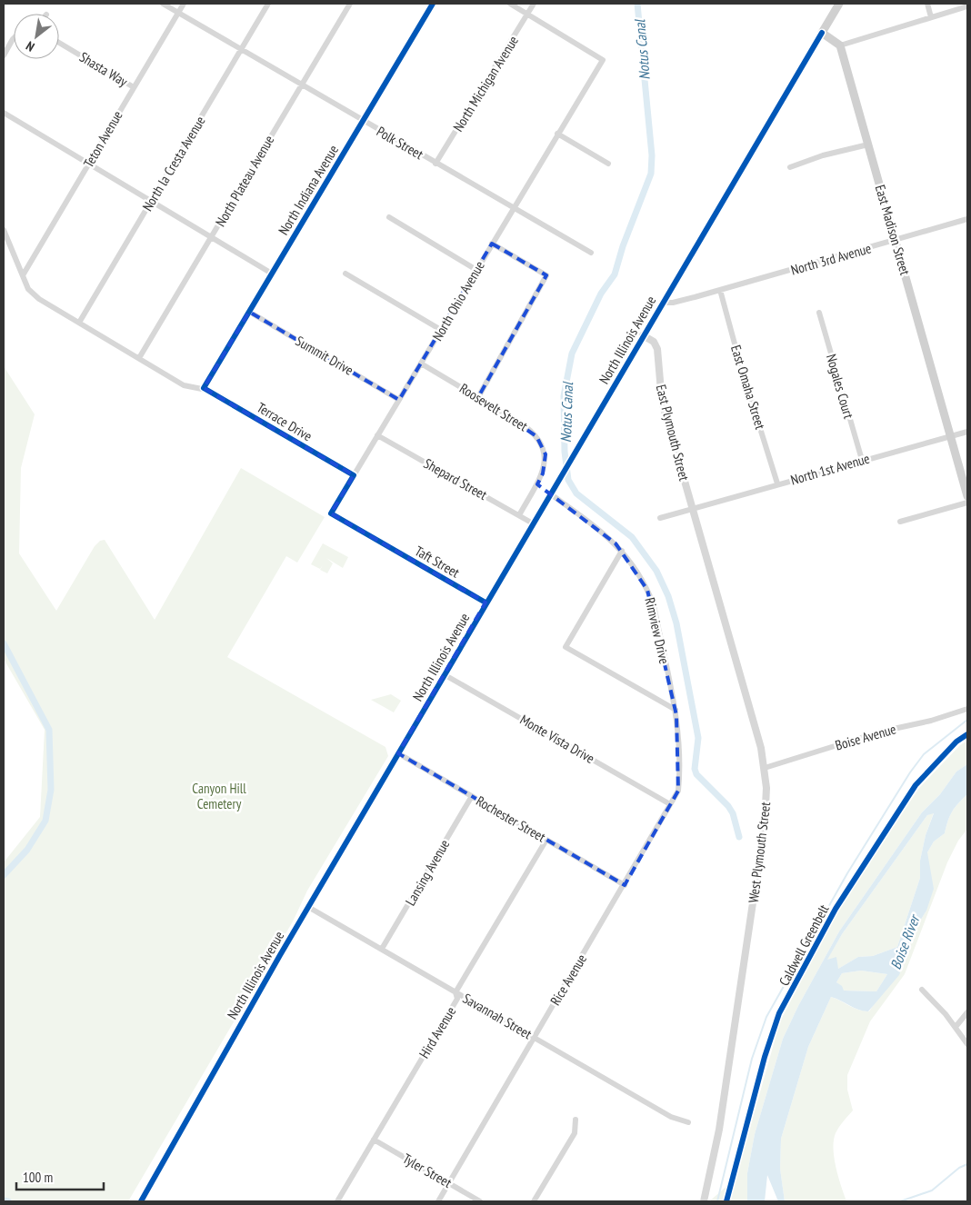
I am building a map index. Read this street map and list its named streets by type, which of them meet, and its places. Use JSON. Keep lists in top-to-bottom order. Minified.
{"streets":{"main road":["East Madison Street","North Illinois Avenue"],"street":["Shasta Way","North Michigan Avenue","Teton Avenue","Polk Street","North la Cresta Avenue","North Plateau Avenue","North Indiana Avenue","North 3rd Avenue","North Ohio Avenue","Summit Drive","Nogales Court","East Omaha Street","Roosevelt Street","Terrace Drive","East Plymouth Street","North 1st Avenue","Shepard Street","Taft Street","Rimview Drive","Boise Avenue","Monte Vista Drive","Rochester Street","West Plymouth Street","Lansing Avenue","Rice Avenue","Savannah Street","Hird Avenue","Tyler Street"],"cycle path":["Caldwell Greenbelt"]},"crossings":[["Shasta Way","Teton Avenue"],["North Michigan Avenue","Polk Street"],["North Michigan Avenue","North Ohio Avenue"],["Teton Avenue","Polk Street"],["Teton Avenue","Terrace Drive"],["Polk Street","North la Cresta Avenue"],["Polk Street","North Plateau Avenue"],["Polk Street","North Indiana Avenue"],["Polk Street","North Ohio Avenue"],["North la Cresta Avenue","Terrace Drive"],["North Plateau Avenue","Terrace Drive"],["North Indiana Avenue","Summit Drive"],["North Indiana Avenue","Terrace Drive"],["East Madison Street","North 3rd Avenue"],["East Madison Street","North 1st Avenue"],["North 3rd Avenue","North Illinois Avenue"],["North 3rd Avenue","East Omaha Street"],["North Ohio Avenue","Summit Drive"],["North Ohio Avenue","Roosevelt Street"],["North Ohio Avenue","Terrace Drive"],["North Ohio Avenue","Shepard Street"],["North Ohio Avenue","Taft Street"],["North Illinois Avenue","East Omaha Street"],["North Illinois Avenue","East Plymouth Street"],["North Illinois Avenue","Shepard Street"],["North Illinois Avenue","Taft Street"],["North Illinois Avenue","Rimview Drive"],["North Illinois Avenue","Monte Vista Drive"],["North Illinois Avenue","Rochester Street"],["North Illinois Avenue","Savannah Street"],["Nogales Court","North 1st Avenue"],["East Omaha Street","North 1st Avenue"],["Roosevelt Street","Shepard Street"],["East Plymouth Street","North 1st Avenue"],["East Plymouth Street","West Plymouth Street"],["North 1st Avenue","West Plymouth Street"],["Rimview Drive","Rice Avenue"],["Boise Avenue","West Plymouth Street"],["Monte Vista Drive","Rice Avenue"],["Rochester Street","Lansing Avenue"],["Rochester Street","Rice Avenue"],["Rochester Street","Hird Avenue"],["Lansing Avenue","Savannah Street"],["Rice Avenue","Savannah Street"],["Rice Avenue","Tyler Street"],["Savannah Street","Hird Avenue"],["Hird Avenue","Tyler Street"]],"water":["Notus Canal","Boise River"],"parks":["Canyon Hill Cemetery"],"scale_bar":"100 m","north":"bottom left"}
